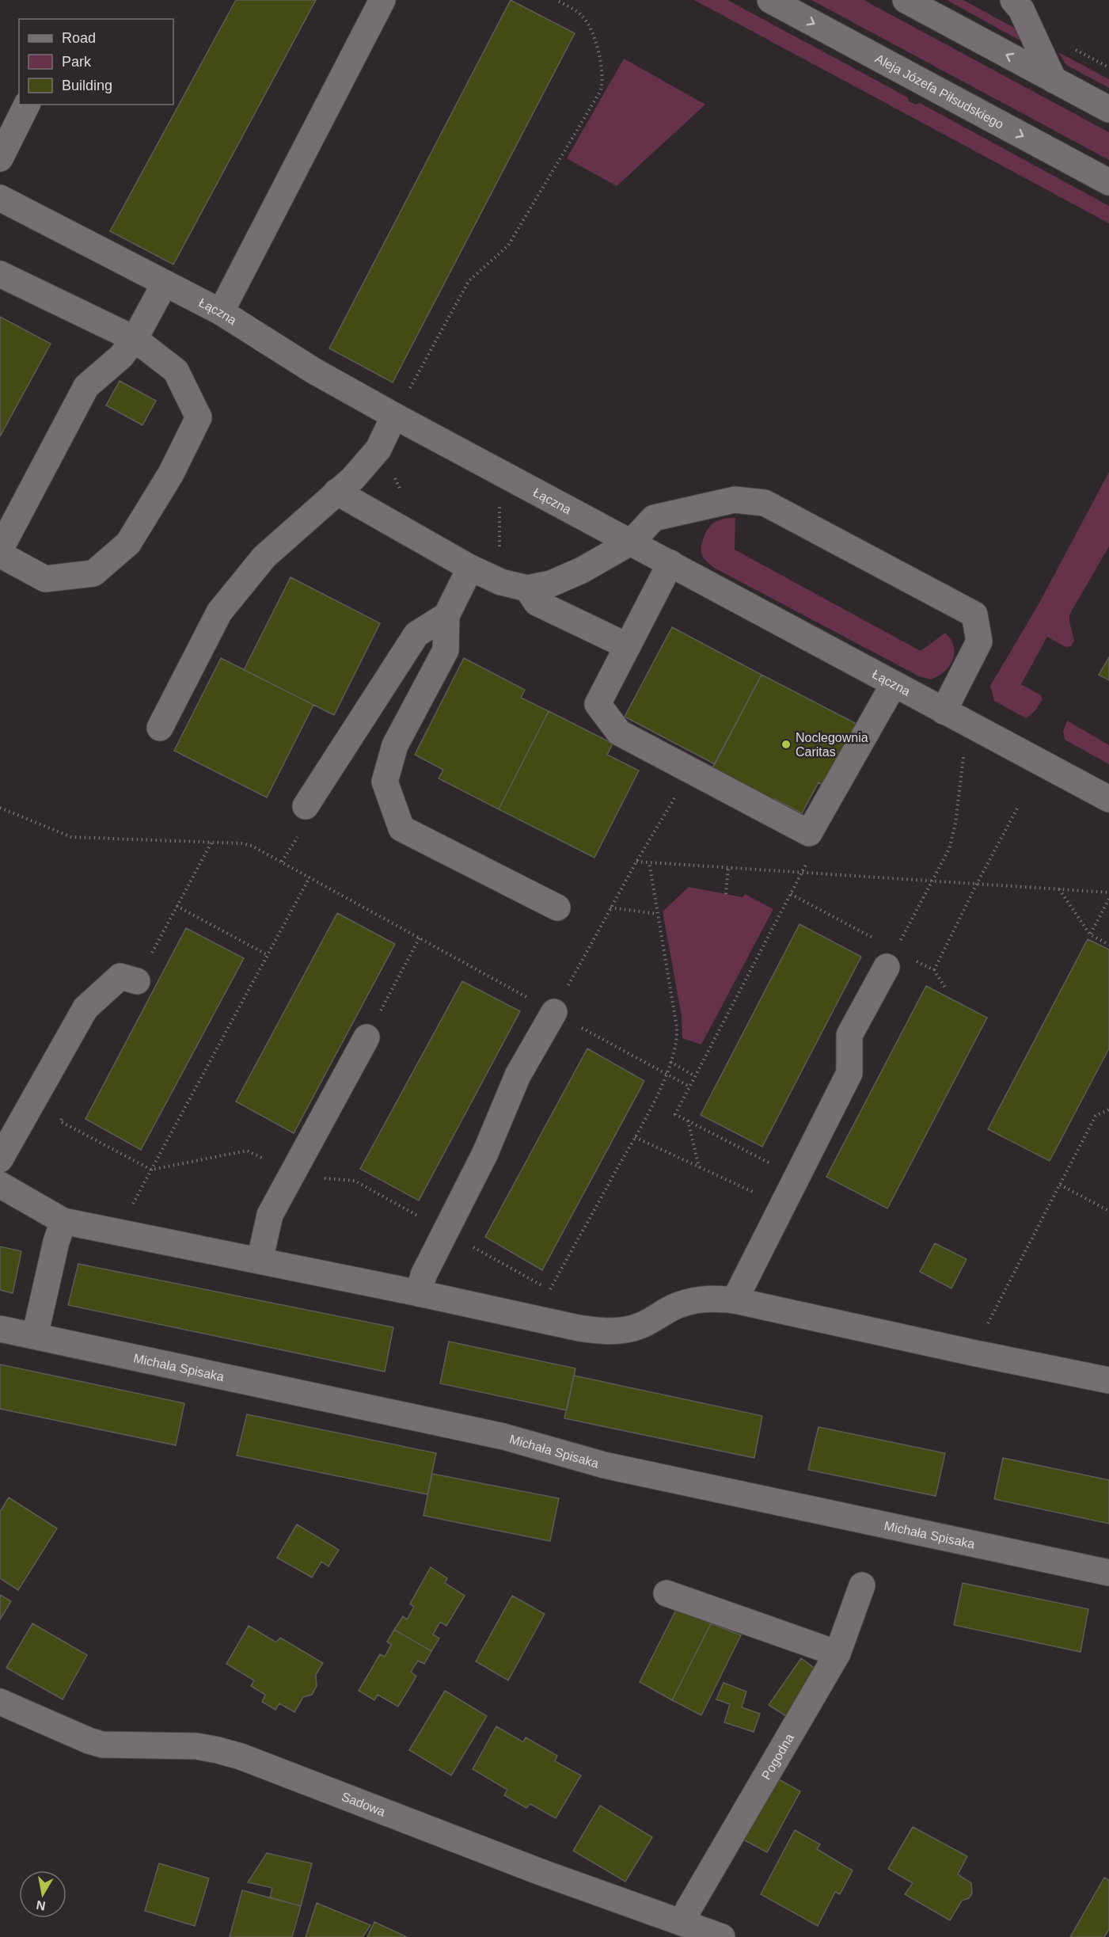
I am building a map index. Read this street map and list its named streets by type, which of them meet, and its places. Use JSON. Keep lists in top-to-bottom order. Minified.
{"streets":{"street":["Aleja Józefa Piłsudskiego","Łączna","Michała Spisaka","Pogodna","Sadowa"]},"crossings":[["Pogodna","Sadowa"]],"places":["Noclegownia Caritas"],"legend":["Road","Park","Building"],"north":"bottom"}
